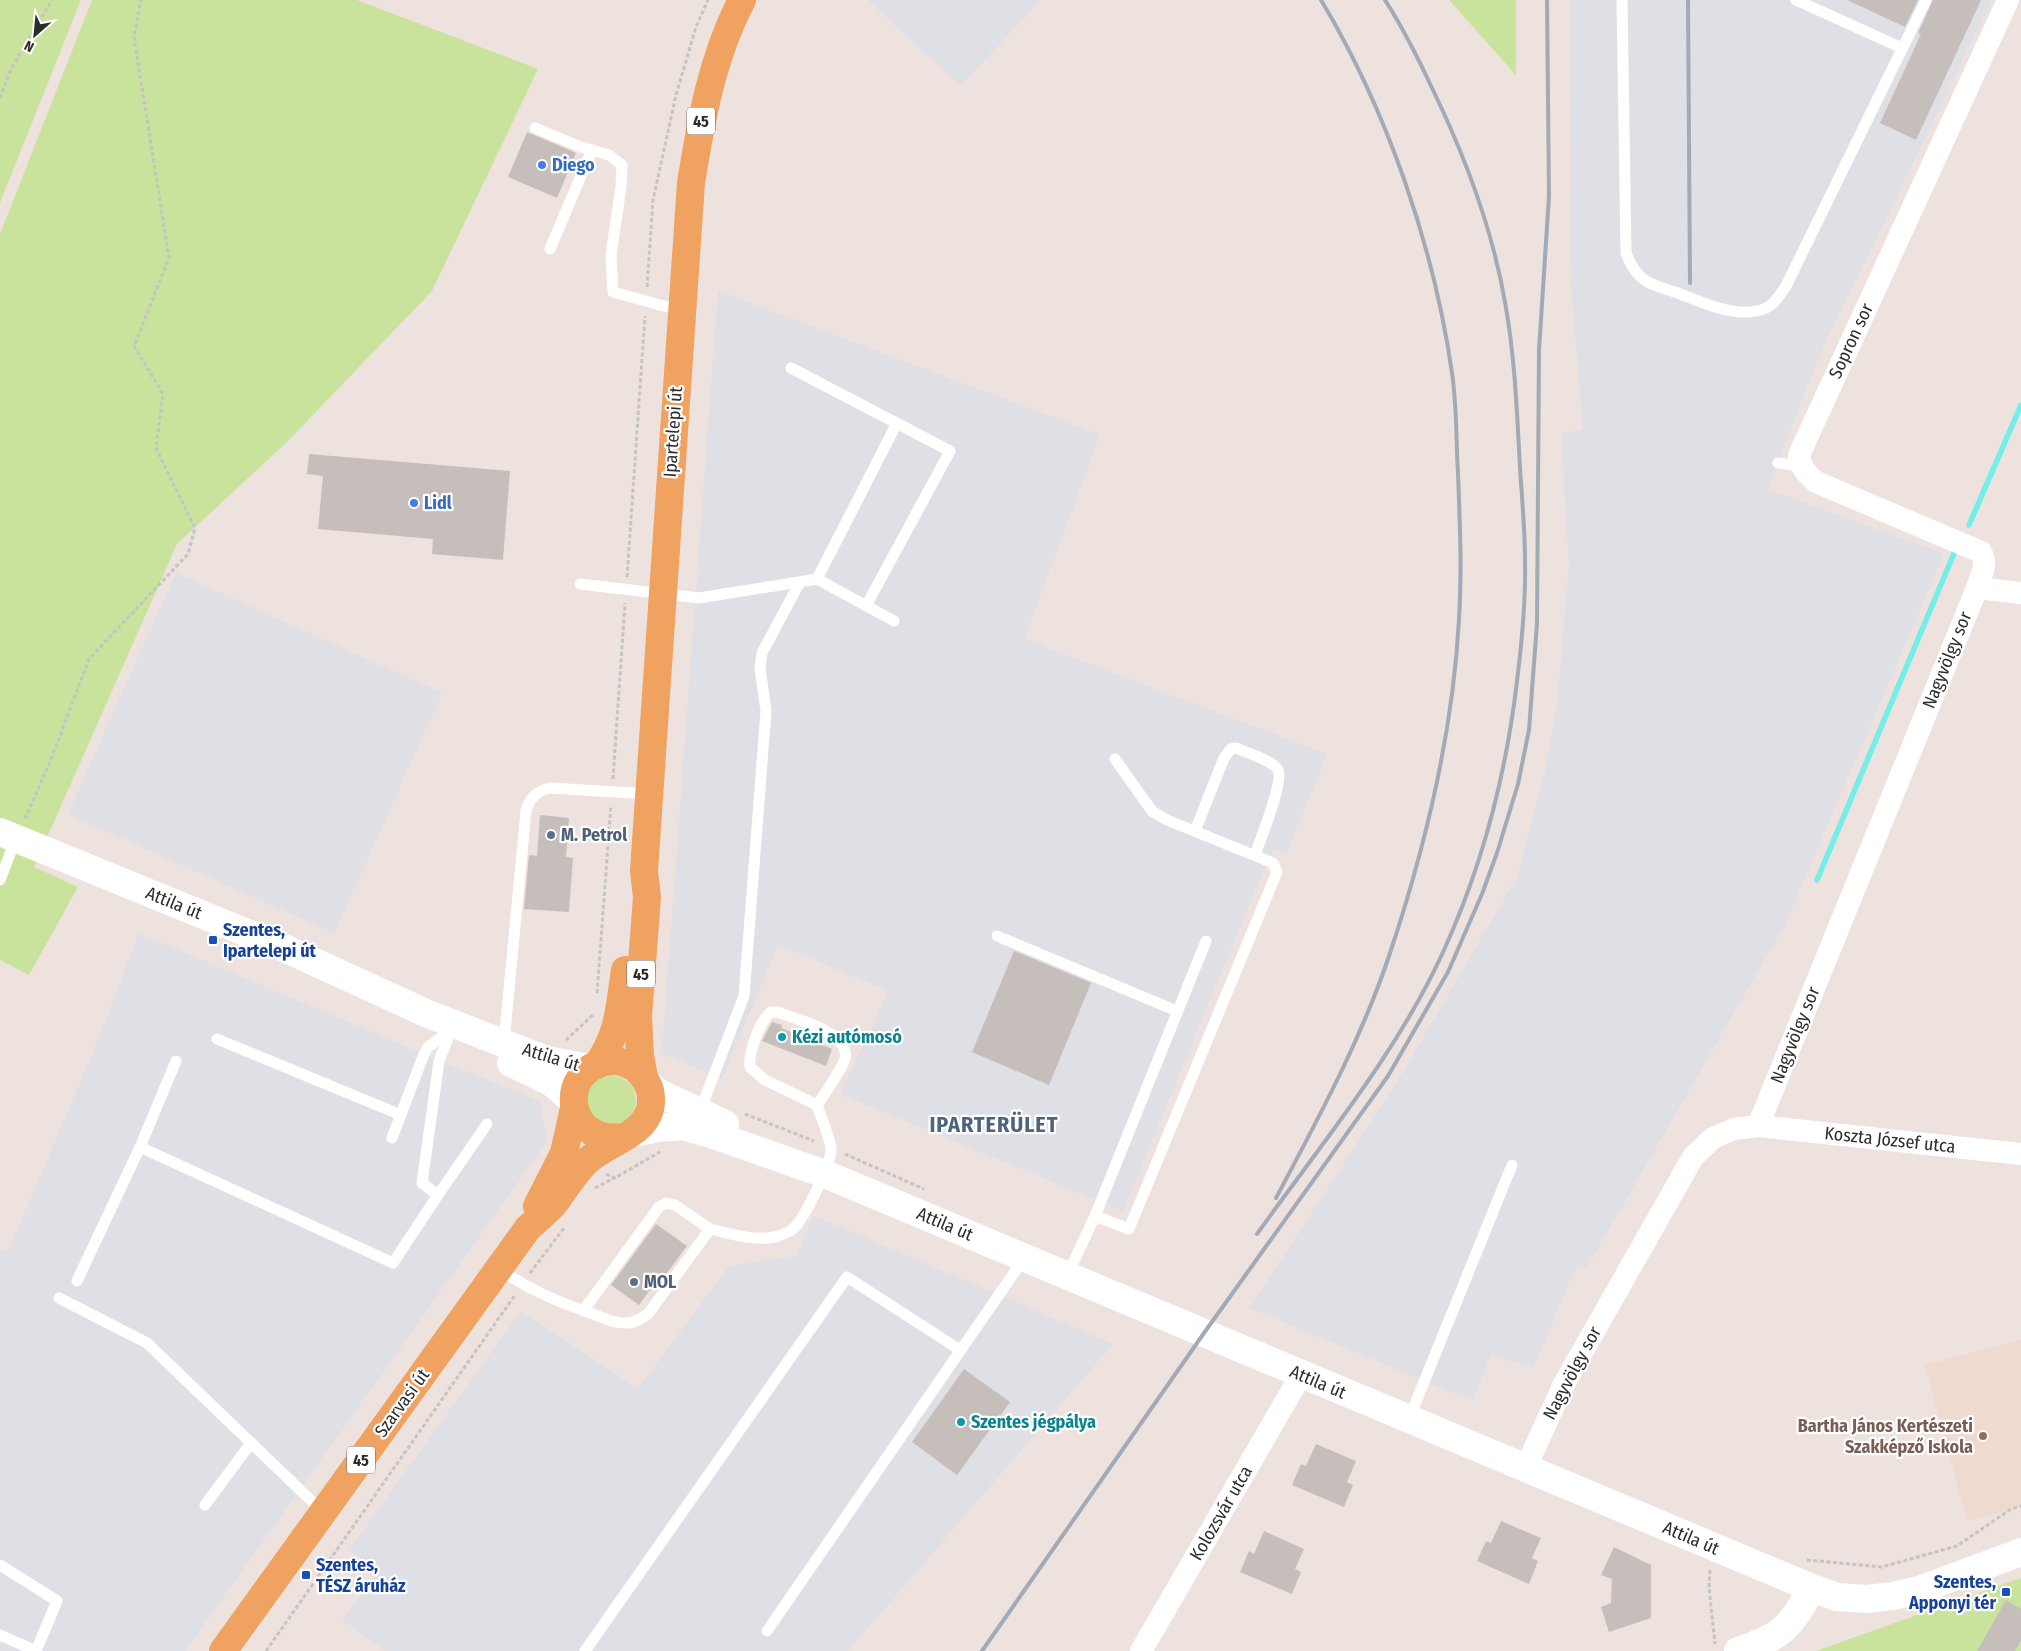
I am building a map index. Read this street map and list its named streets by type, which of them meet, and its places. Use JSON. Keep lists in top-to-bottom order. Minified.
{"streets":{"main road":["45","Ipartelepi út","Attila út","Szarvasi út"],"street":["Sopron sor","Nagyvölgy sor","Koszta József utca","Kolozsvár utca"]},"crossings":[["45","Ipartelepi út"],["45","Attila út"],["45","Szarvasi út"],["Nagyvölgy sor","Attila út"],["Nagyvölgy sor","Koszta József utca"],["Attila út","Kolozsvár utca"]],"districts":["IPARTERÜLET"],"places":{"other":["Diego","Lidl","M. Petrol","Kézi autómosó","MOL","Szentes jégpálya","Bartha János Kertészeti Szakképző Iskola"],"transit":["Szentes, Ipartelepi út","Szentes, TÉSZ áruház","Szentes, Apponyi tér"]},"north":"bottom left"}
